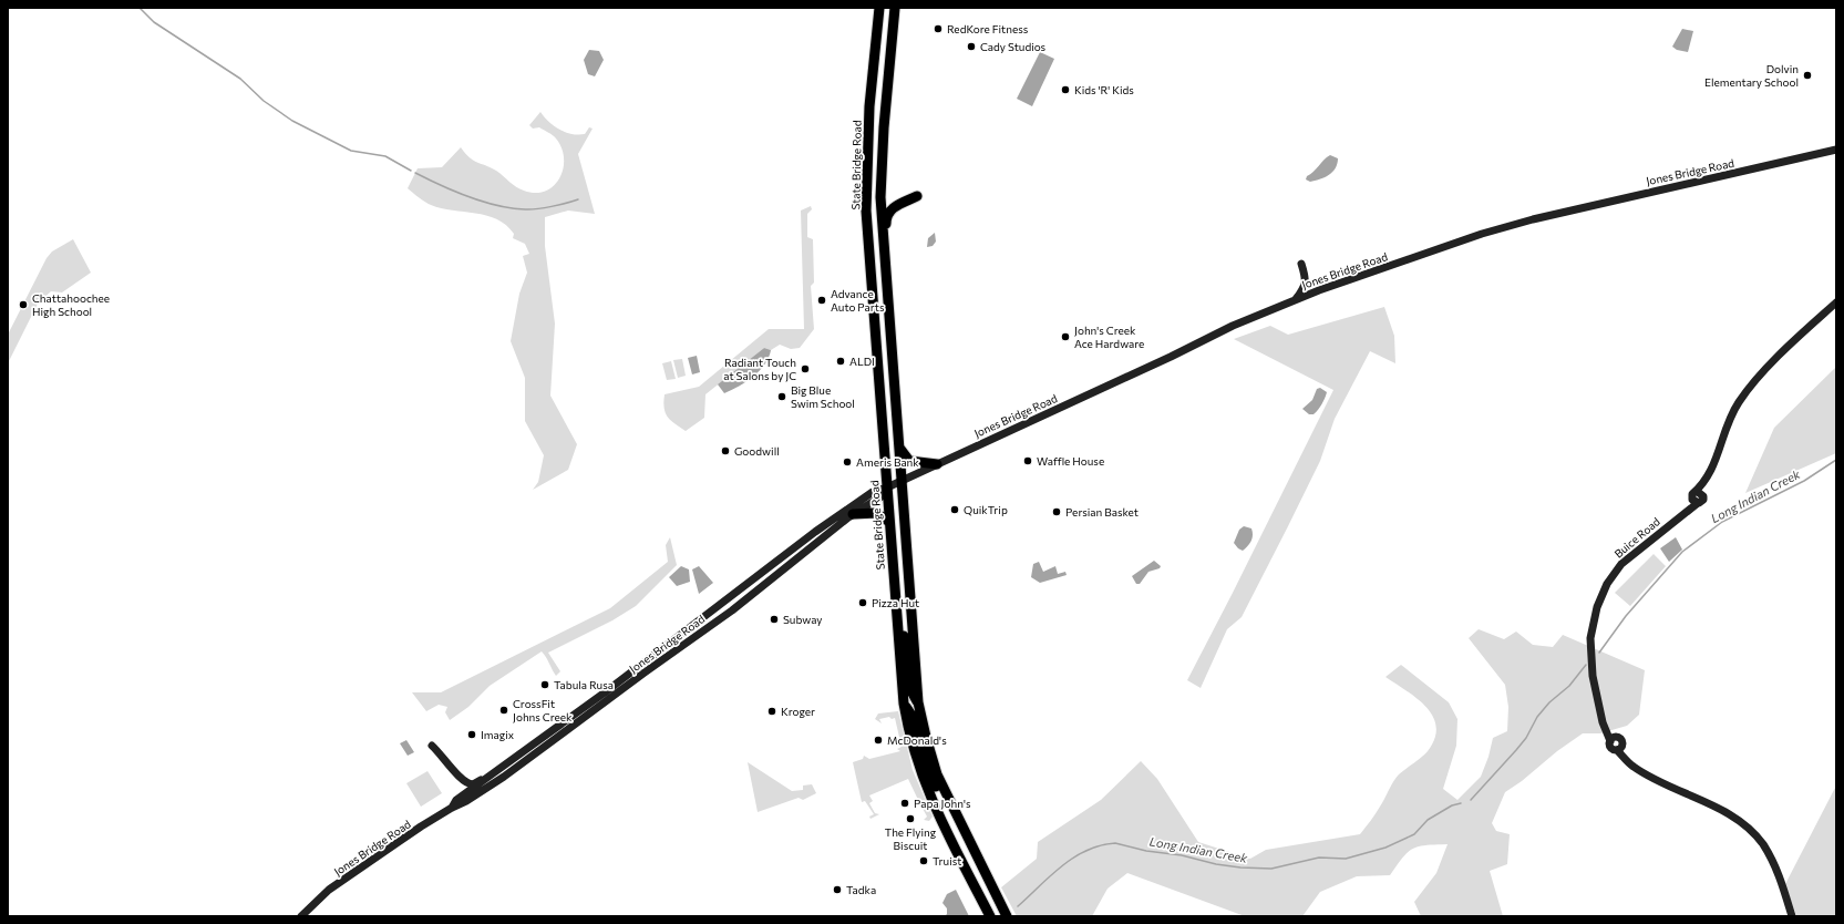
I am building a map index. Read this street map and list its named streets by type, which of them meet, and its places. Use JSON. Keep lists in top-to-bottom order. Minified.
{"streets":{"highway":["State Bridge Road"],"main road":["Jones Bridge Road","Buice Road"]},"crossings":[["State Bridge Road","Jones Bridge Road"]],"water":["Long Indian Creek"],"places":["RedKore Fitness","Cady Studios","Dolvin Elementary School","Kids 'R' Kids","Advance Auto Parts","Chattahoochee High School","John's Creek Ace Hardware","ALDI","Radiant Touch at Salons by JC","Big Blue Swim School","Goodwill","Waffle House","Ameris Bank","QuikTrip","Persian Basket","Pizza Hut","Subway","Tabula Rusa","CrossFit Johns Creek","Kroger","Imagix","McDonald's","Papa John's","The Flying Biscuit","Truist","Tadka"]}
